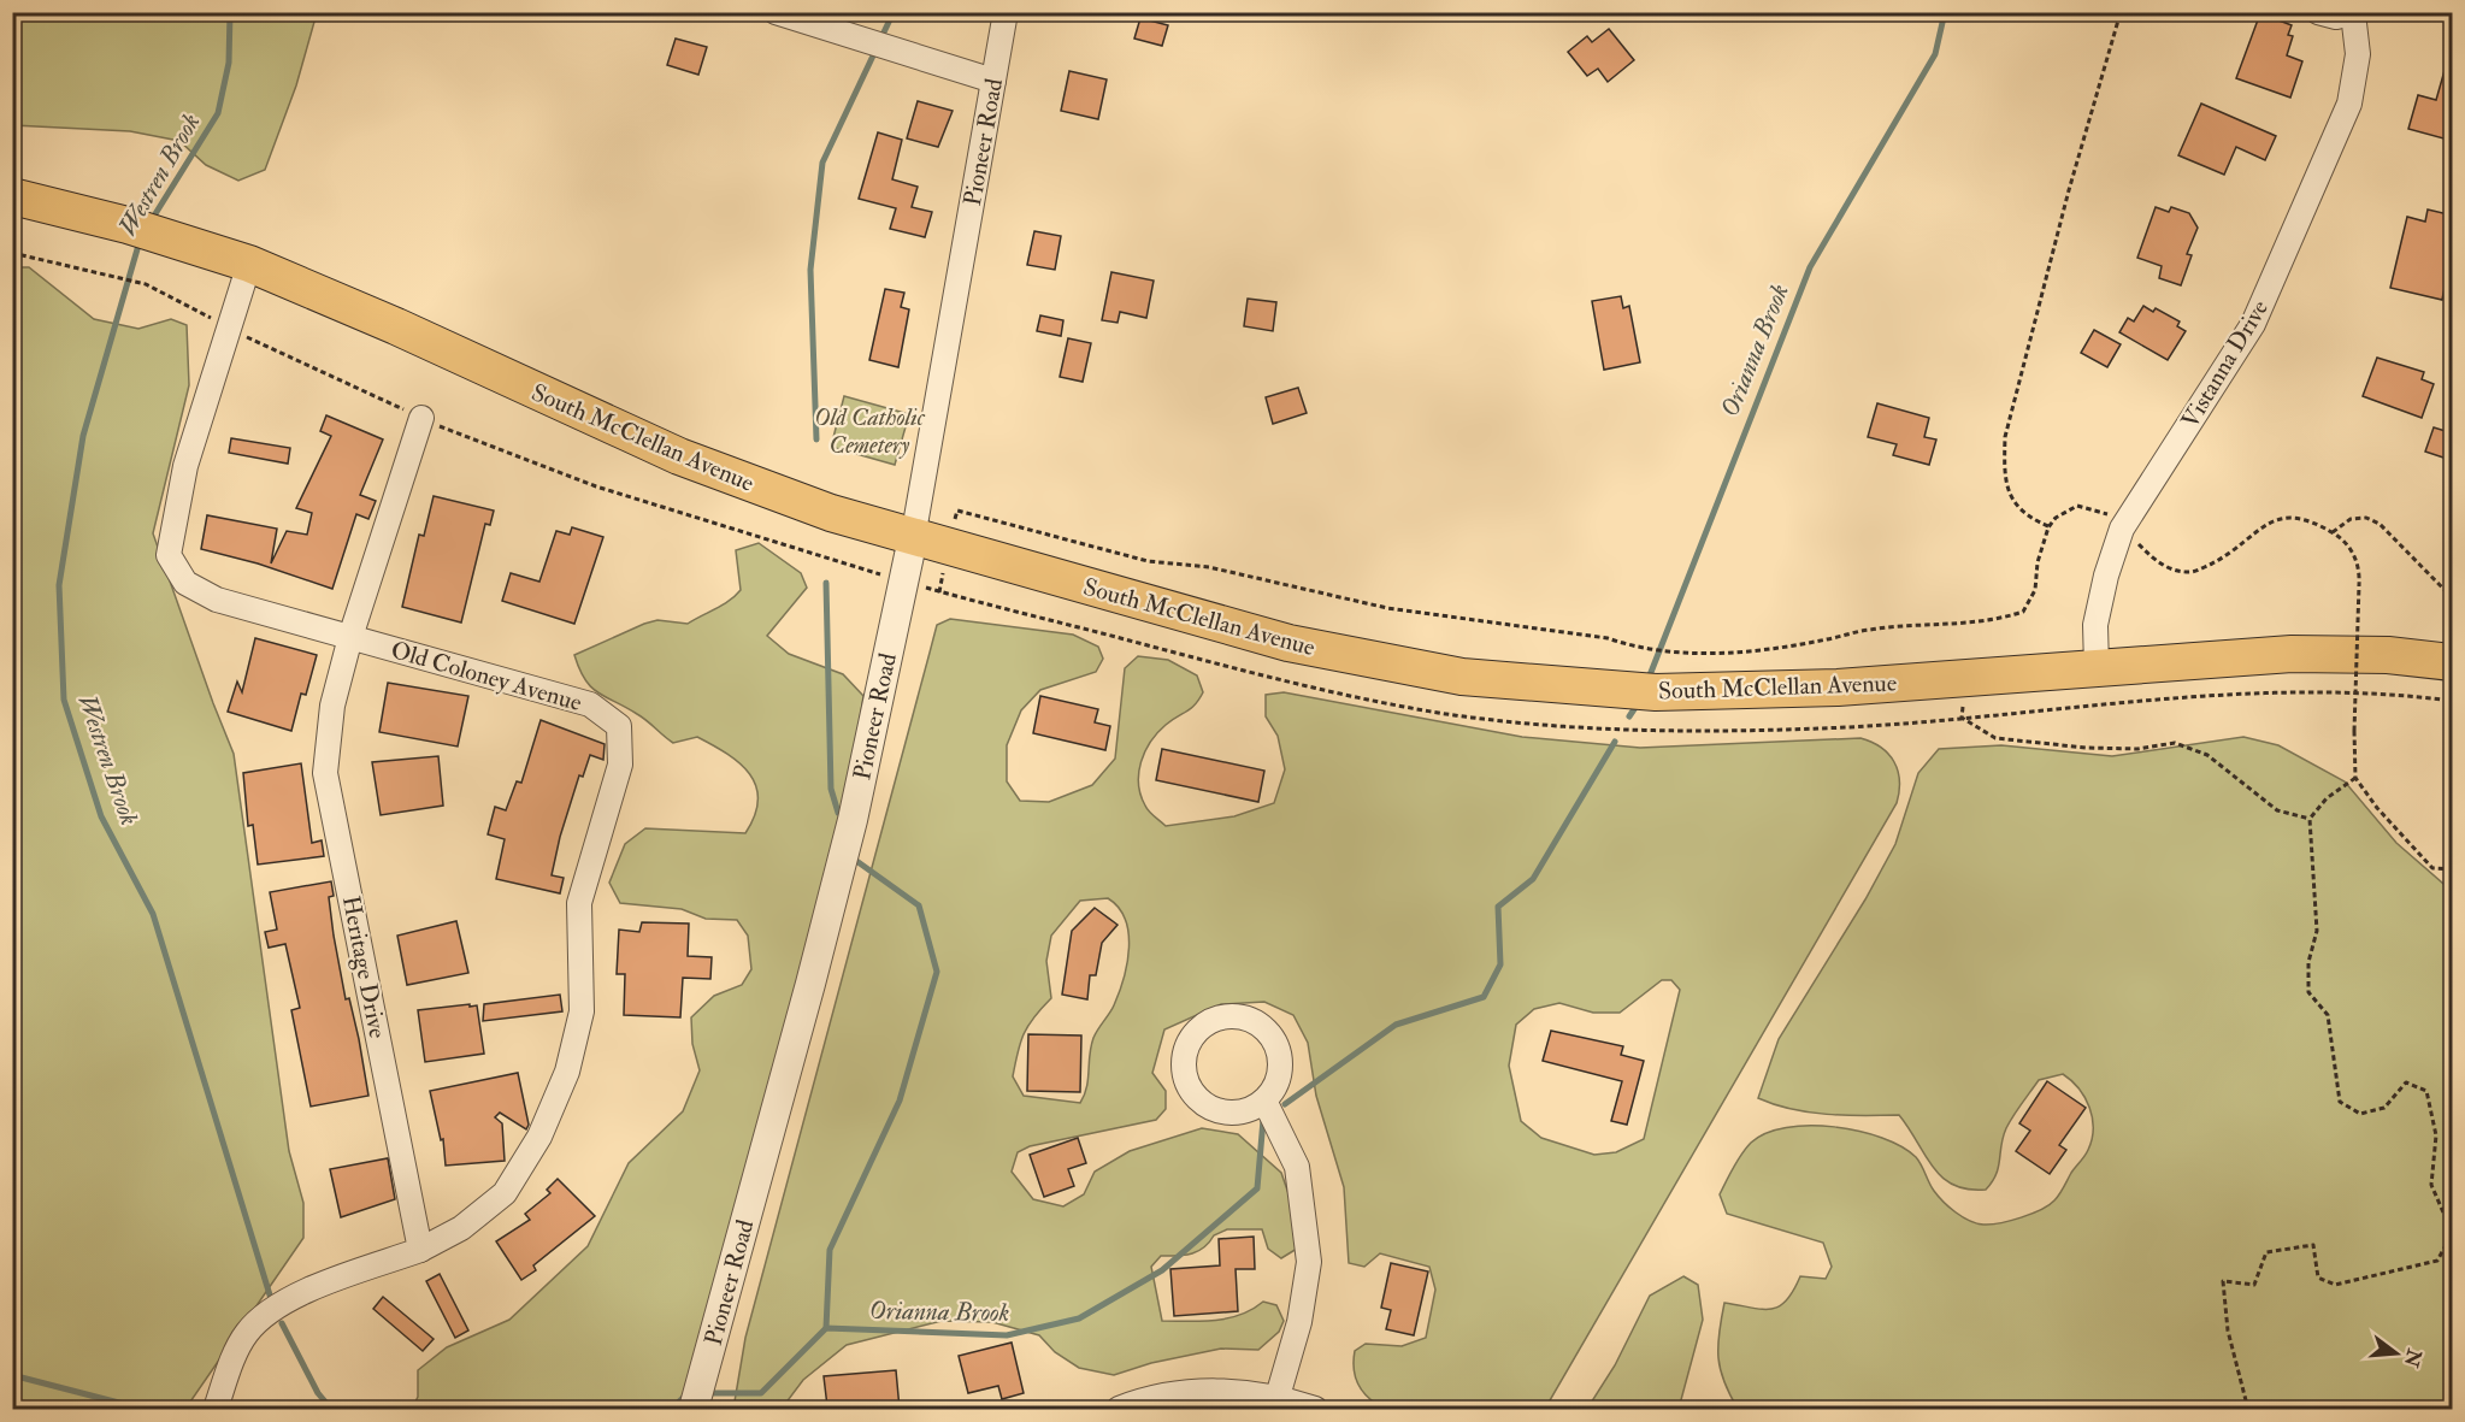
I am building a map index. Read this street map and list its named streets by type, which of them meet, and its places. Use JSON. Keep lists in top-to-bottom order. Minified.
{"streets":{"main road":["South McClellan Avenue"],"street":["Pioneer Road","Vistanna Drive","Old Coloney Avenue","Heritage Drive"]},"crossings":[["Pioneer Road","South McClellan Avenue"],["Vistanna Drive","South McClellan Avenue"],["South McClellan Avenue","Old Coloney Avenue"],["Old Coloney Avenue","Heritage Drive"]],"water":["Westren Brook","Orianna Brook"],"parks":["Old Catholic Cemetery"],"north":"right"}
